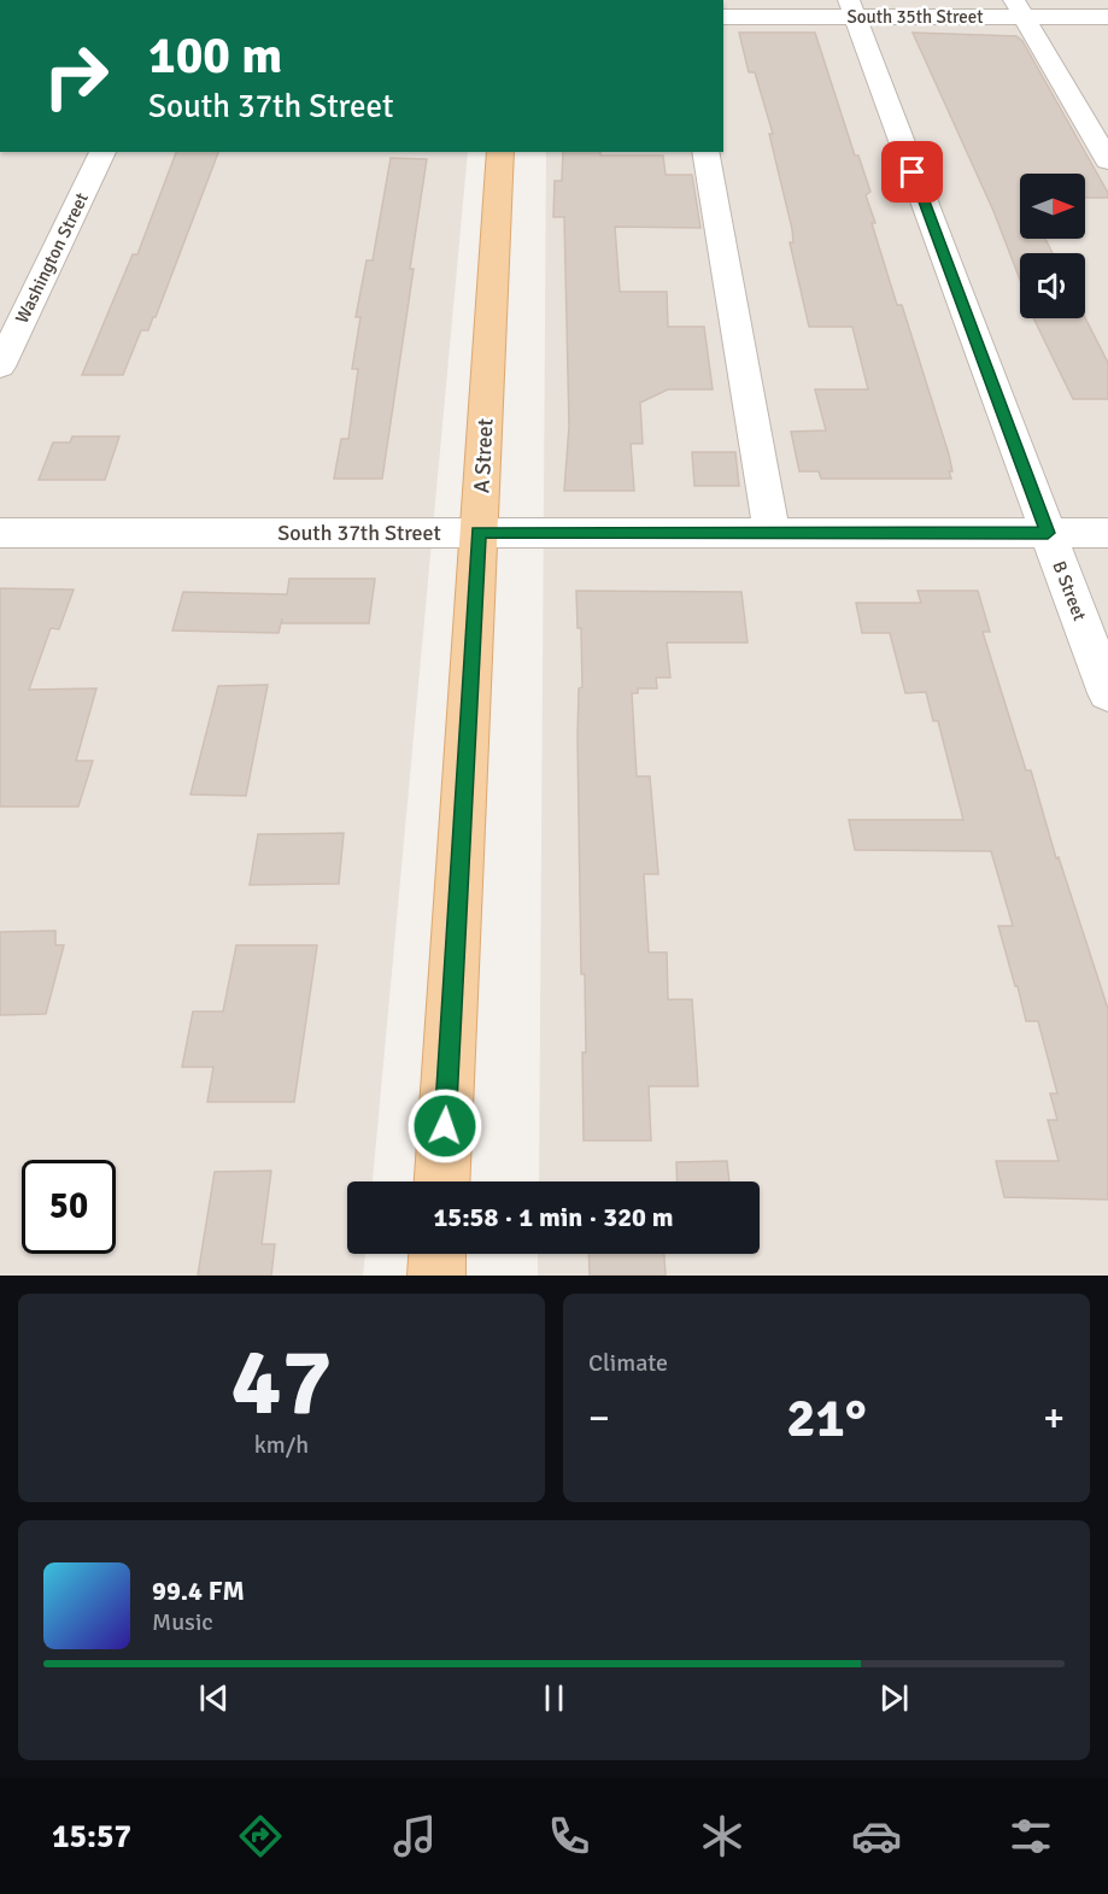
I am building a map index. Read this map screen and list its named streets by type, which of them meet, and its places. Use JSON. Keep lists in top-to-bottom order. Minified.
{"streets":{"main road":["A Street"],"street":["South 35th Street","Washington Street","South 37th Street","B Street"]},"crossings":[["South 35th Street","B Street"],["A Street","South 37th Street"],["South 37th Street","B Street"]],"north":"right","page":{"turn":["100 m","South 37th Street"],"limit":"50","trip":"15:58 · 1 min · 320 m","tile":[["47","km/h"],"Climate"],"heat":["−","21°","+"],"song":["99.4 FM","Music"],"tabs":"15:57"}}
